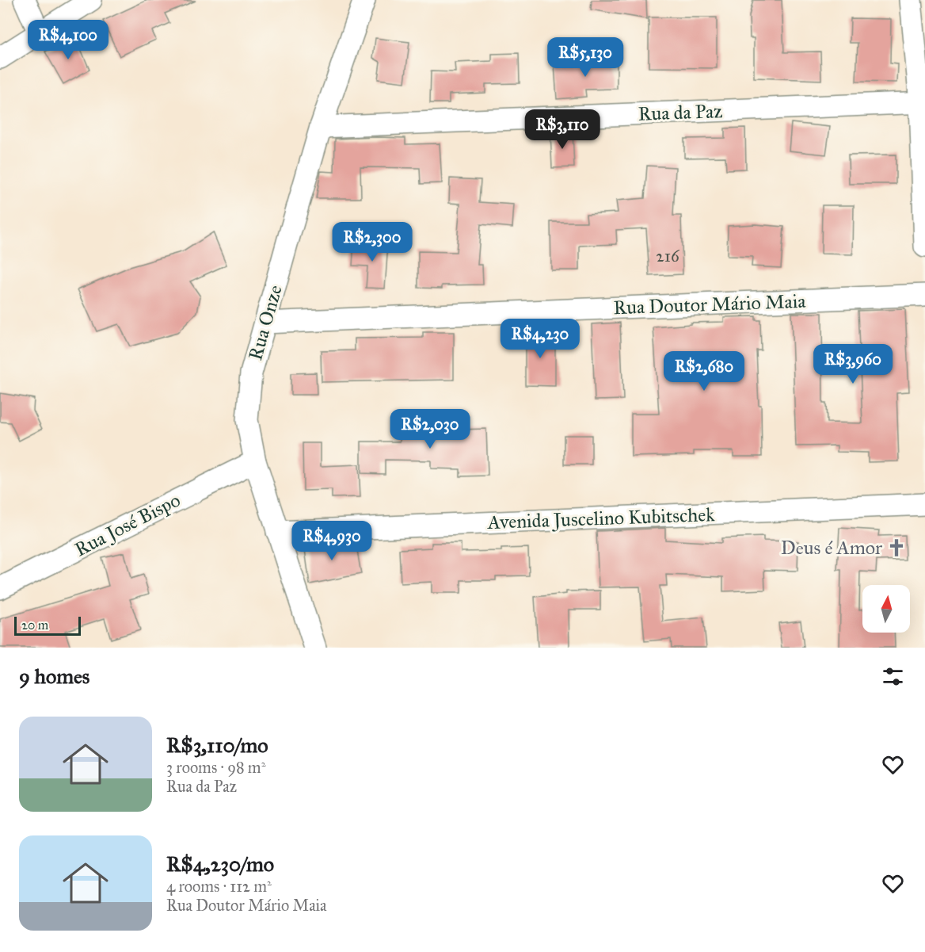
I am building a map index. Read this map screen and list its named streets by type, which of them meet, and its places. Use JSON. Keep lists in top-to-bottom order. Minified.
{"streets":{"street":["Rua da Paz","Rua Doutor Mário Maia","Rua Onze","Avenida Juscelino Kubitschek","Rua José Bispo"]},"crossings":[["Rua da Paz","Rua Onze"],["Rua Doutor Mário Maia","Rua Onze"],["Rua Onze","Avenida Juscelino Kubitschek"],["Rua Onze","Rua José Bispo"]],"places":{"church":["Deus é Amor"]},"house_numbers":["216"],"scale_bar":"20 m","north":"top","page":{"price":["R$4,100","R$5,130","R$3,110","R$2,300","R$4,230","R$3,960","R$2,680","R$2,030","R$4,930"],"scale":"20 m","heading":"9 homes","list":[{"name":"R$3,110/mo","note":"3 rooms · 98 m² · Rua da Paz"},{"name":"R$4,230/mo","note":"4 rooms · 112 m² · Rua Doutor Mário Maia"}]}}
